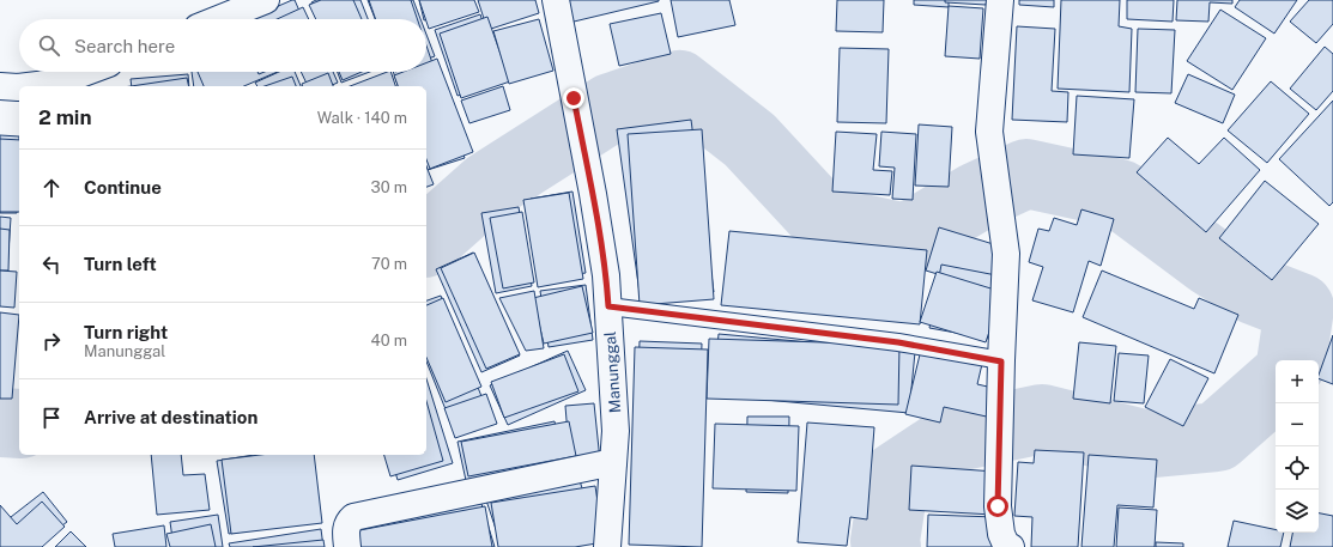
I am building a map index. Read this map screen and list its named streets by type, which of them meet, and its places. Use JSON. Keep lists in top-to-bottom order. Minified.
{"streets":{"main road":["Manunggal"]},"page":{"search":"Search here","heading":["2 min","Walk · 140 m"],"list":[["Continue","30 m"],["Turn left","70 m"],["Turn right","Manunggal","40 m"],"Arrive at destination"],"map_buttons":["+","−"]}}
